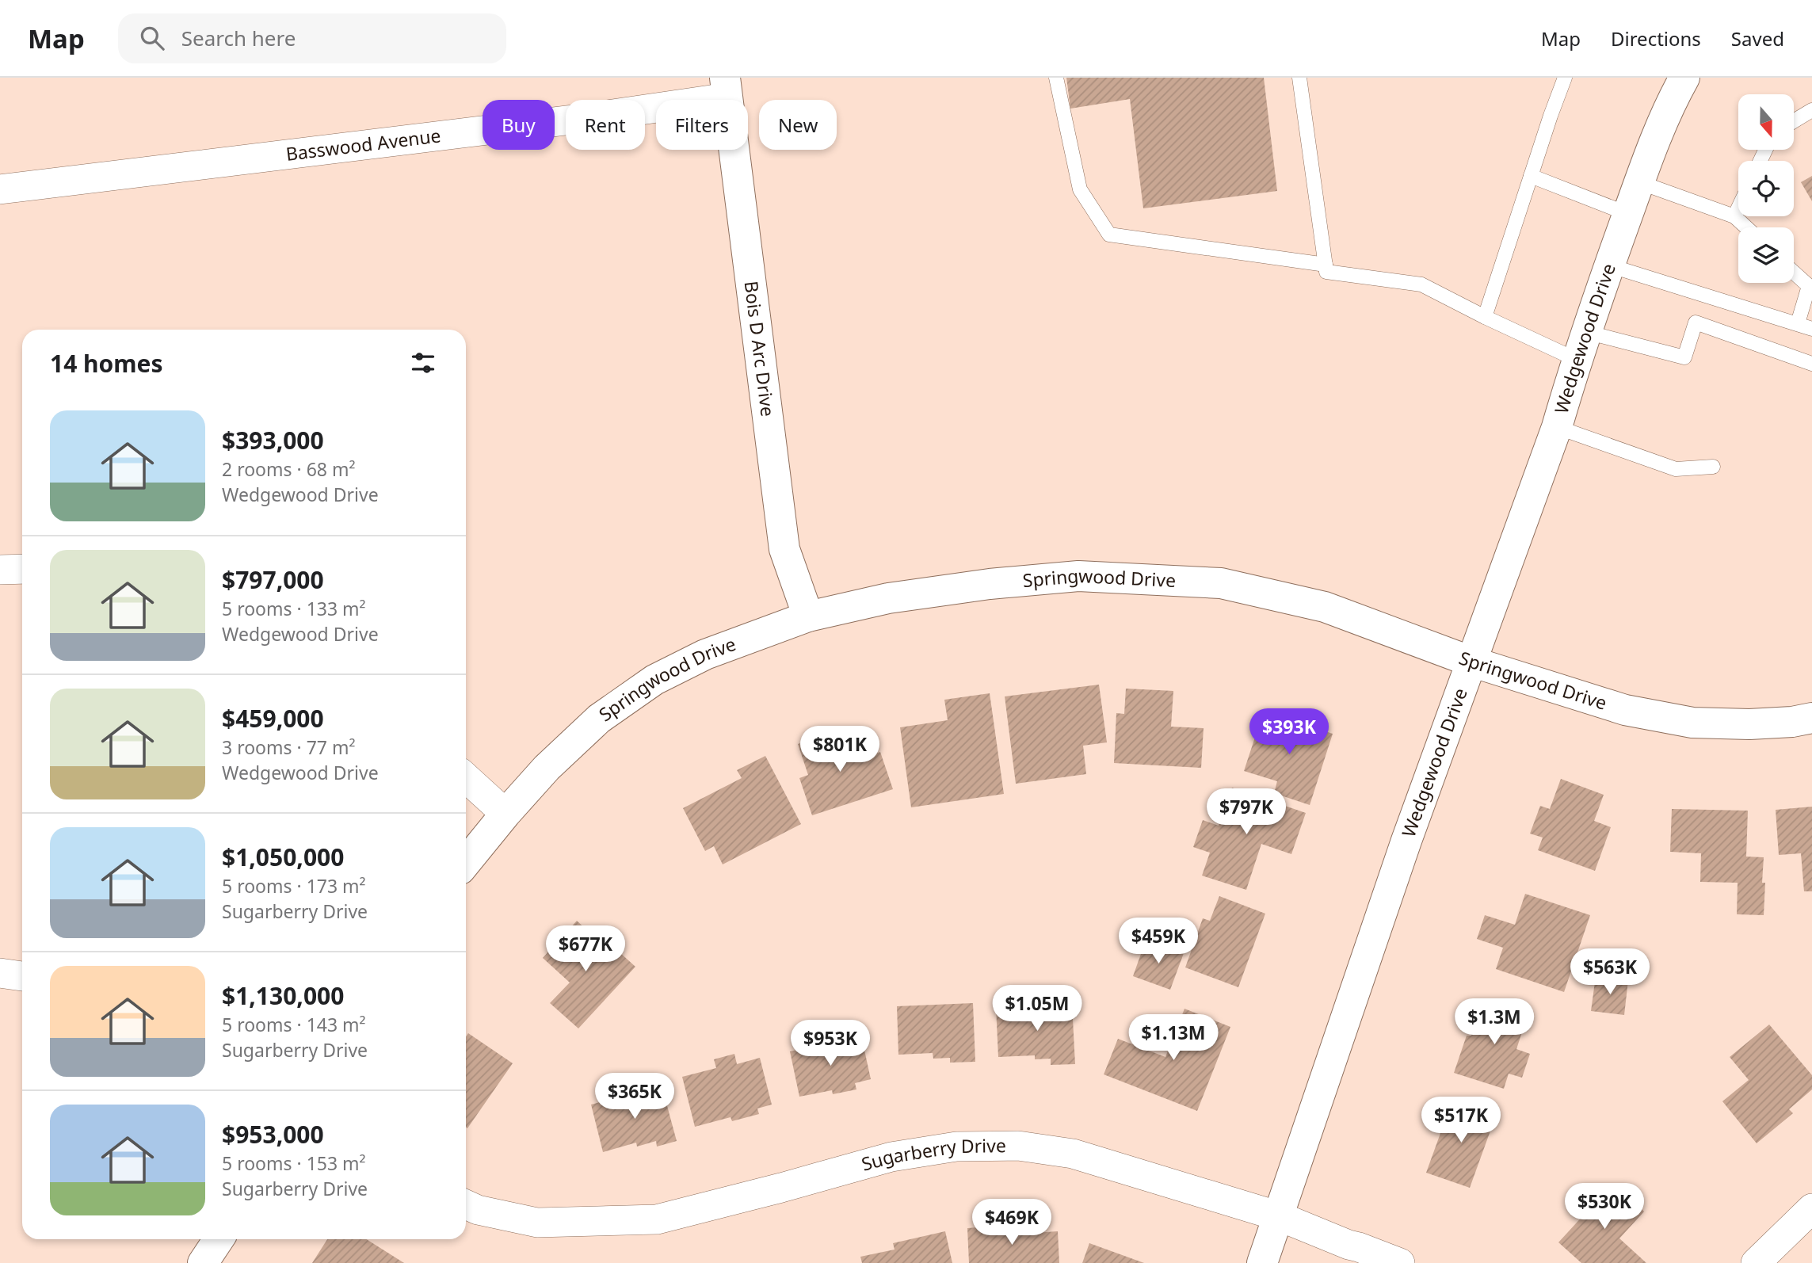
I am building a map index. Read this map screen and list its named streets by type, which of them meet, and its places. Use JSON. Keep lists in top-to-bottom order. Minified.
{"streets":{"street":["Basswood Avenue","Wedgewood Drive","Bois D Arc Drive","Springwood Drive","Sugarberry Drive"]},"crossings":[["Basswood Avenue","Bois D Arc Drive"],["Wedgewood Drive","Springwood Drive"],["Wedgewood Drive","Sugarberry Drive"],["Bois D Arc Drive","Springwood Drive"]],"north":"bottom","page":{"header":"Map","search":"Search here","nav":["Map","Directions","Saved"],"chip":["Buy","Rent","Filters","New"],"heading":"14 homes","list":[{"name":"$393,000","note":"2 rooms · 68 m² · Wedgewood Drive"},{"name":"$797,000","note":"5 rooms · 133 m² · Wedgewood Drive"},{"name":"$459,000","note":"3 rooms · 77 m² · Wedgewood Drive"},{"name":"$1,050,000","note":"5 rooms · 173 m² · Sugarberry Drive"},{"name":"$1,130,000","note":"5 rooms · 143 m² · Sugarberry Drive"},{"name":"$953,000","note":"5 rooms · 153 m² · Sugarberry Drive"}],"price":["$393K","$801K","$797K","$459K","$677K","$563K","$1.05M","$1.3M","$1.13M","$953K","$365K","$517K","$530K","$469K"]}}
